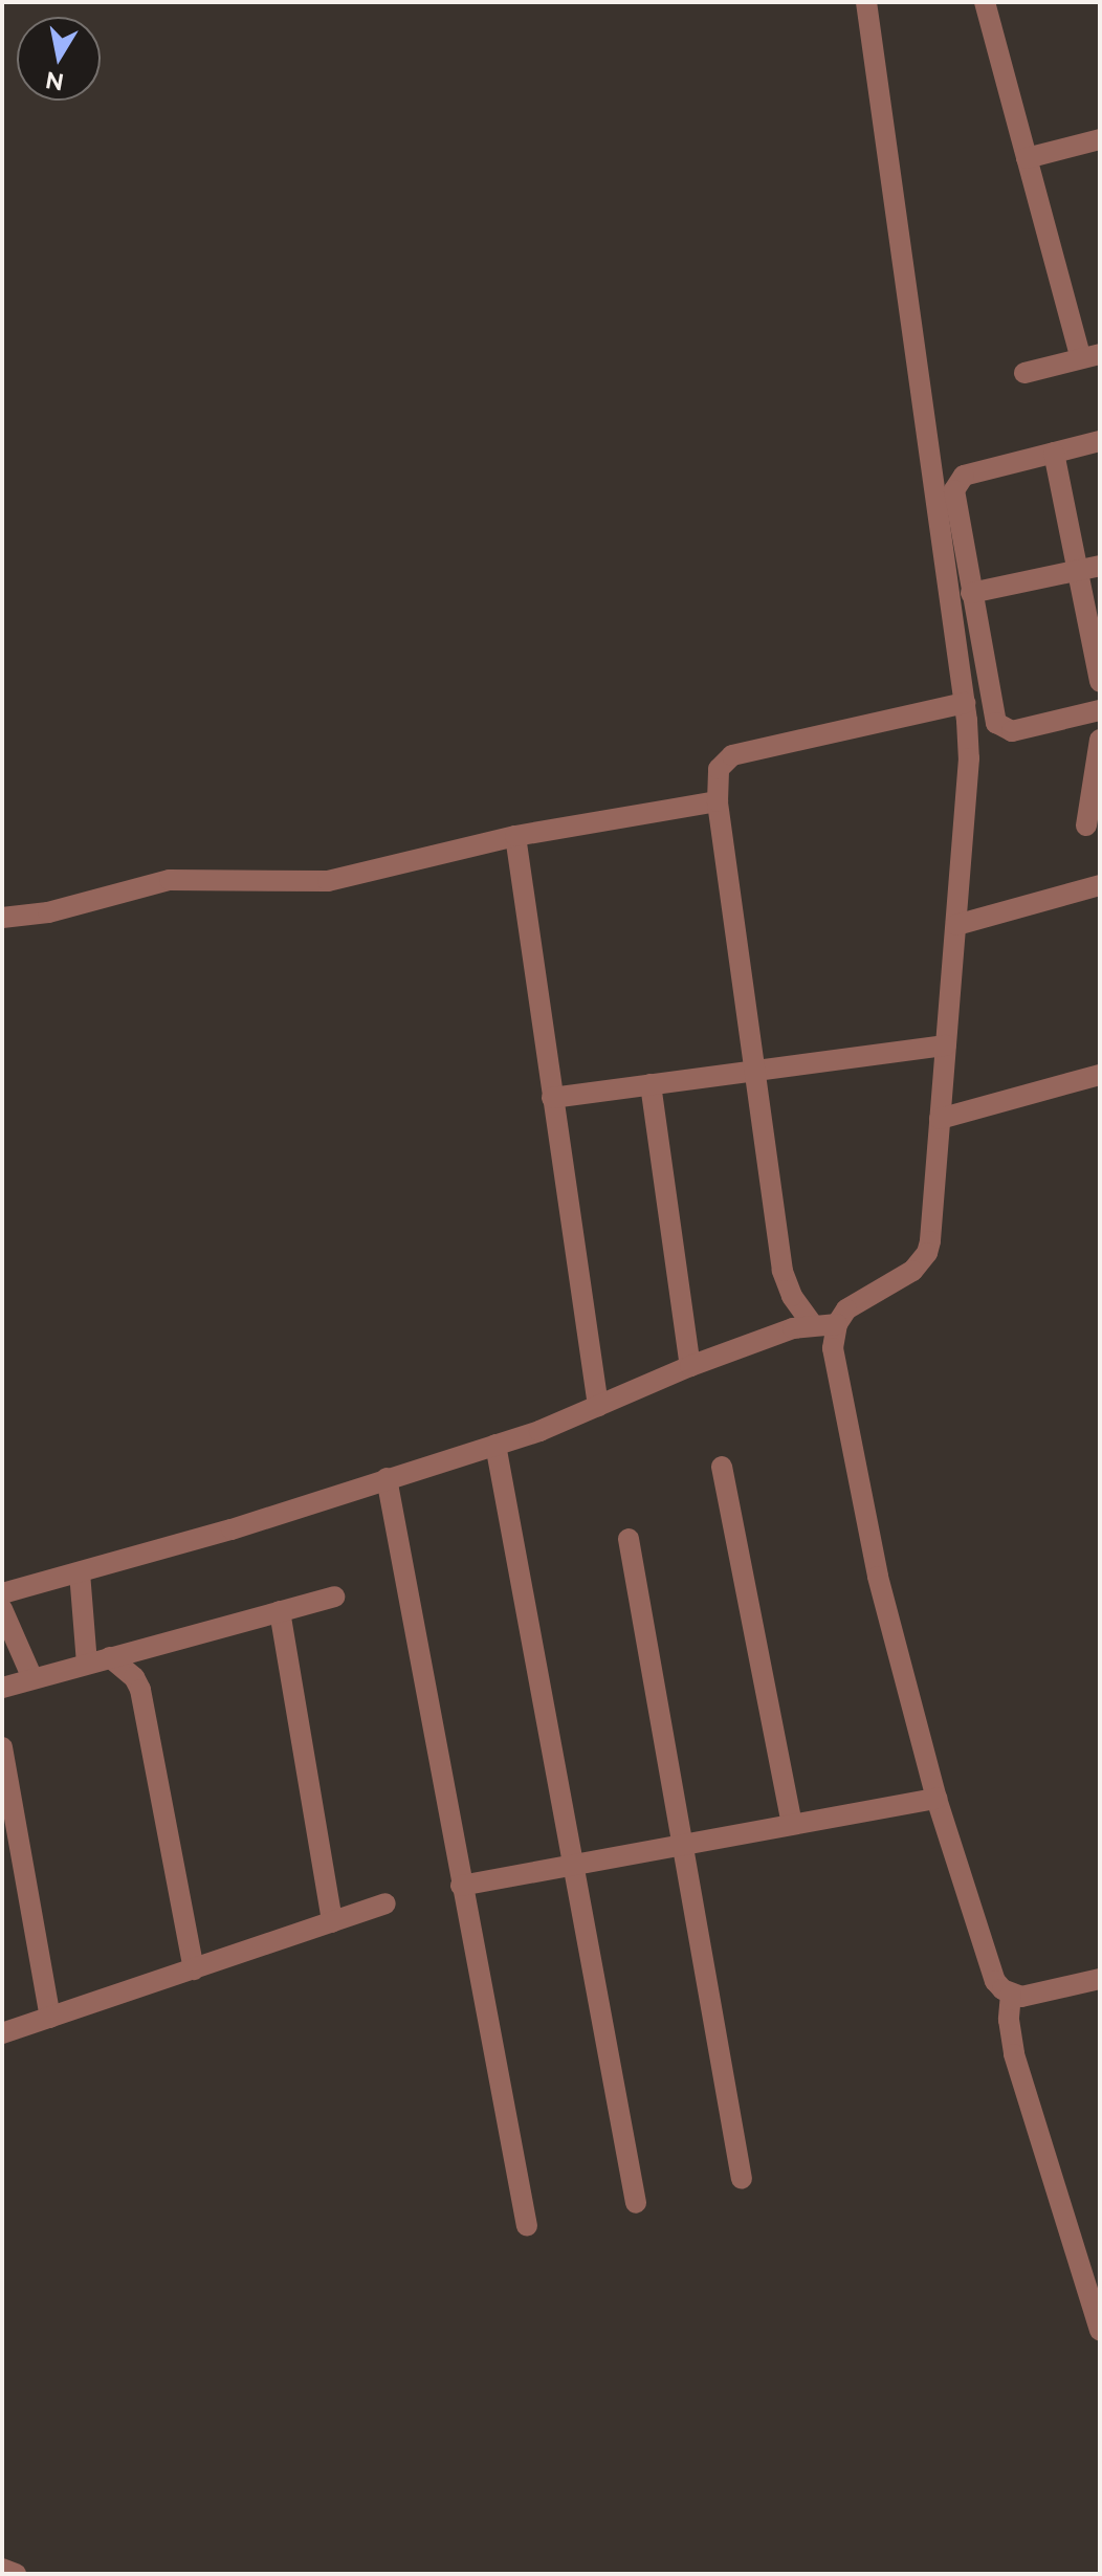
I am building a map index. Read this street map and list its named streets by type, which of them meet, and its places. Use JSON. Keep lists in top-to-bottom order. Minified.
{"north":"bottom"}
